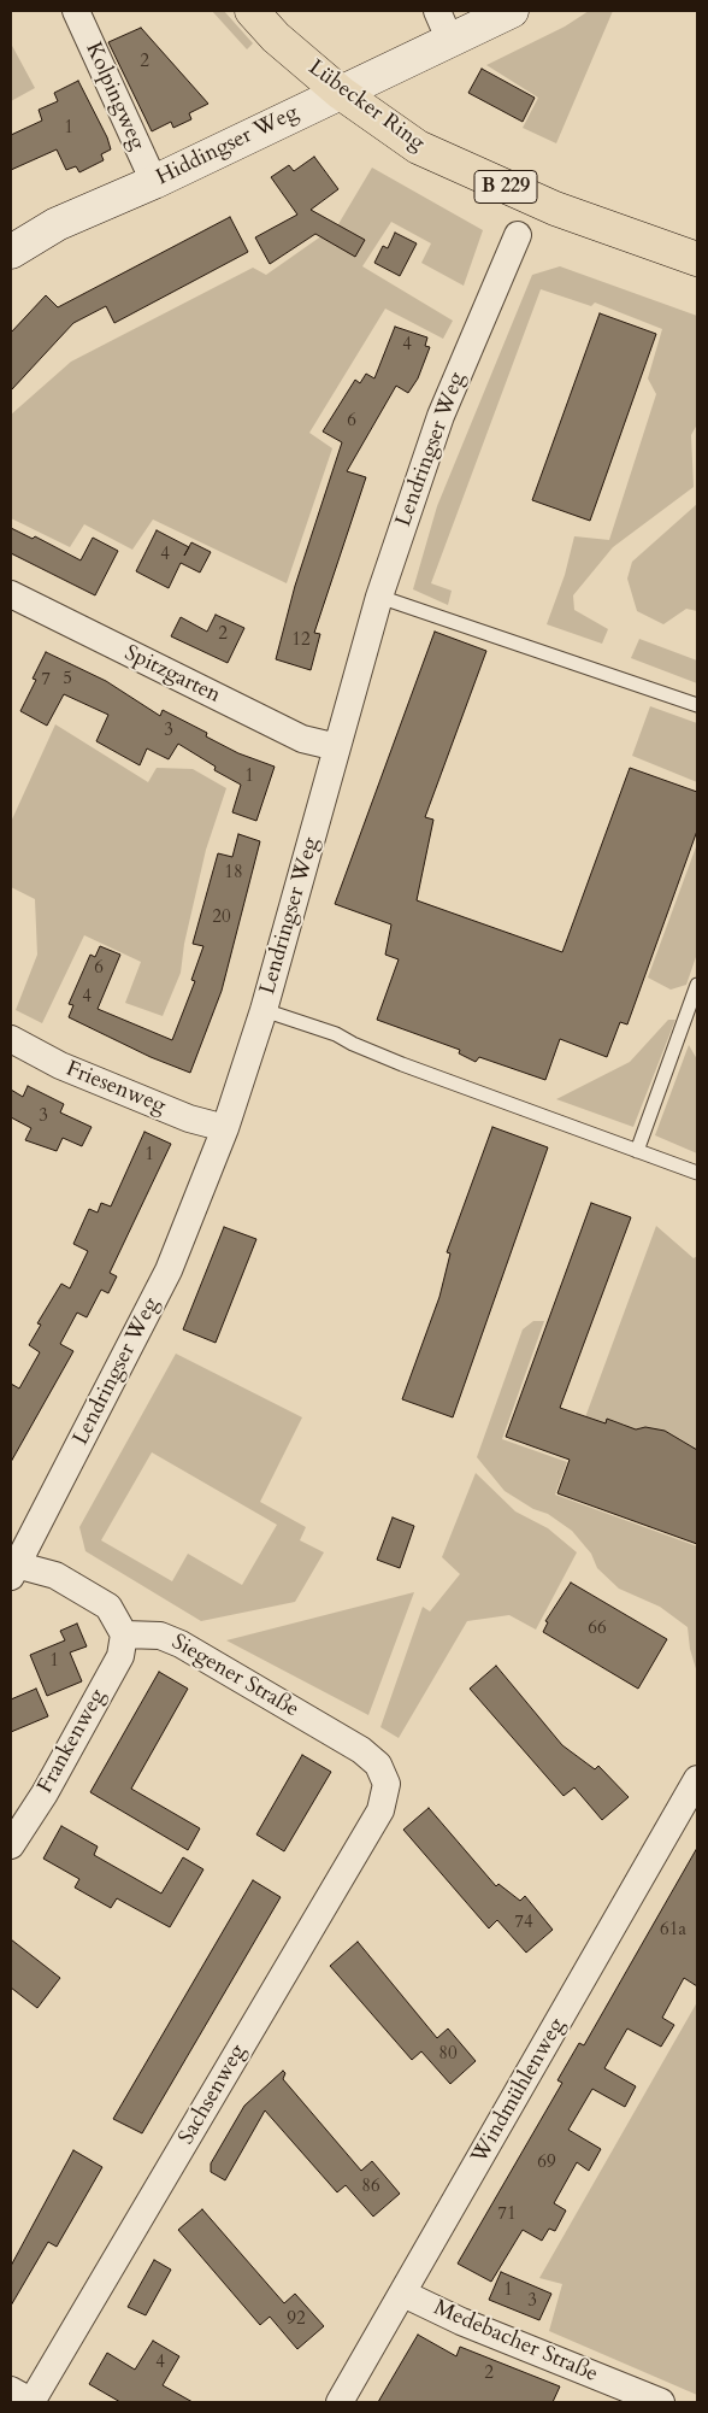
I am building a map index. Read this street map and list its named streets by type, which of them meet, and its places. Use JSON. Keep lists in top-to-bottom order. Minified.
{"streets":{"main road":["Lübecker Ring","Hiddingser Weg","B 229"],"street":["Kolpingweg","Lendringser Weg","Spitzgarten","Friesenweg","Siegener Straße","Frankenweg","Windmühlenweg","Sachsenweg","Medebacher Straße"]},"crossings":[["Kolpingweg","Hiddingser Weg"],["Lübecker Ring","Hiddingser Weg"],["Lendringser Weg","Spitzgarten"],["Lendringser Weg","Friesenweg"],["Siegener Straße","Frankenweg"],["Siegener Straße","Sachsenweg"],["Windmühlenweg","Medebacher Straße"]],"house_numbers":["2","1","4","6","4","2","12","5","7","3","1","18","20","6","4","3","1","66","1","74","61a","80","69","86","71","1","3","92","4","2"]}
